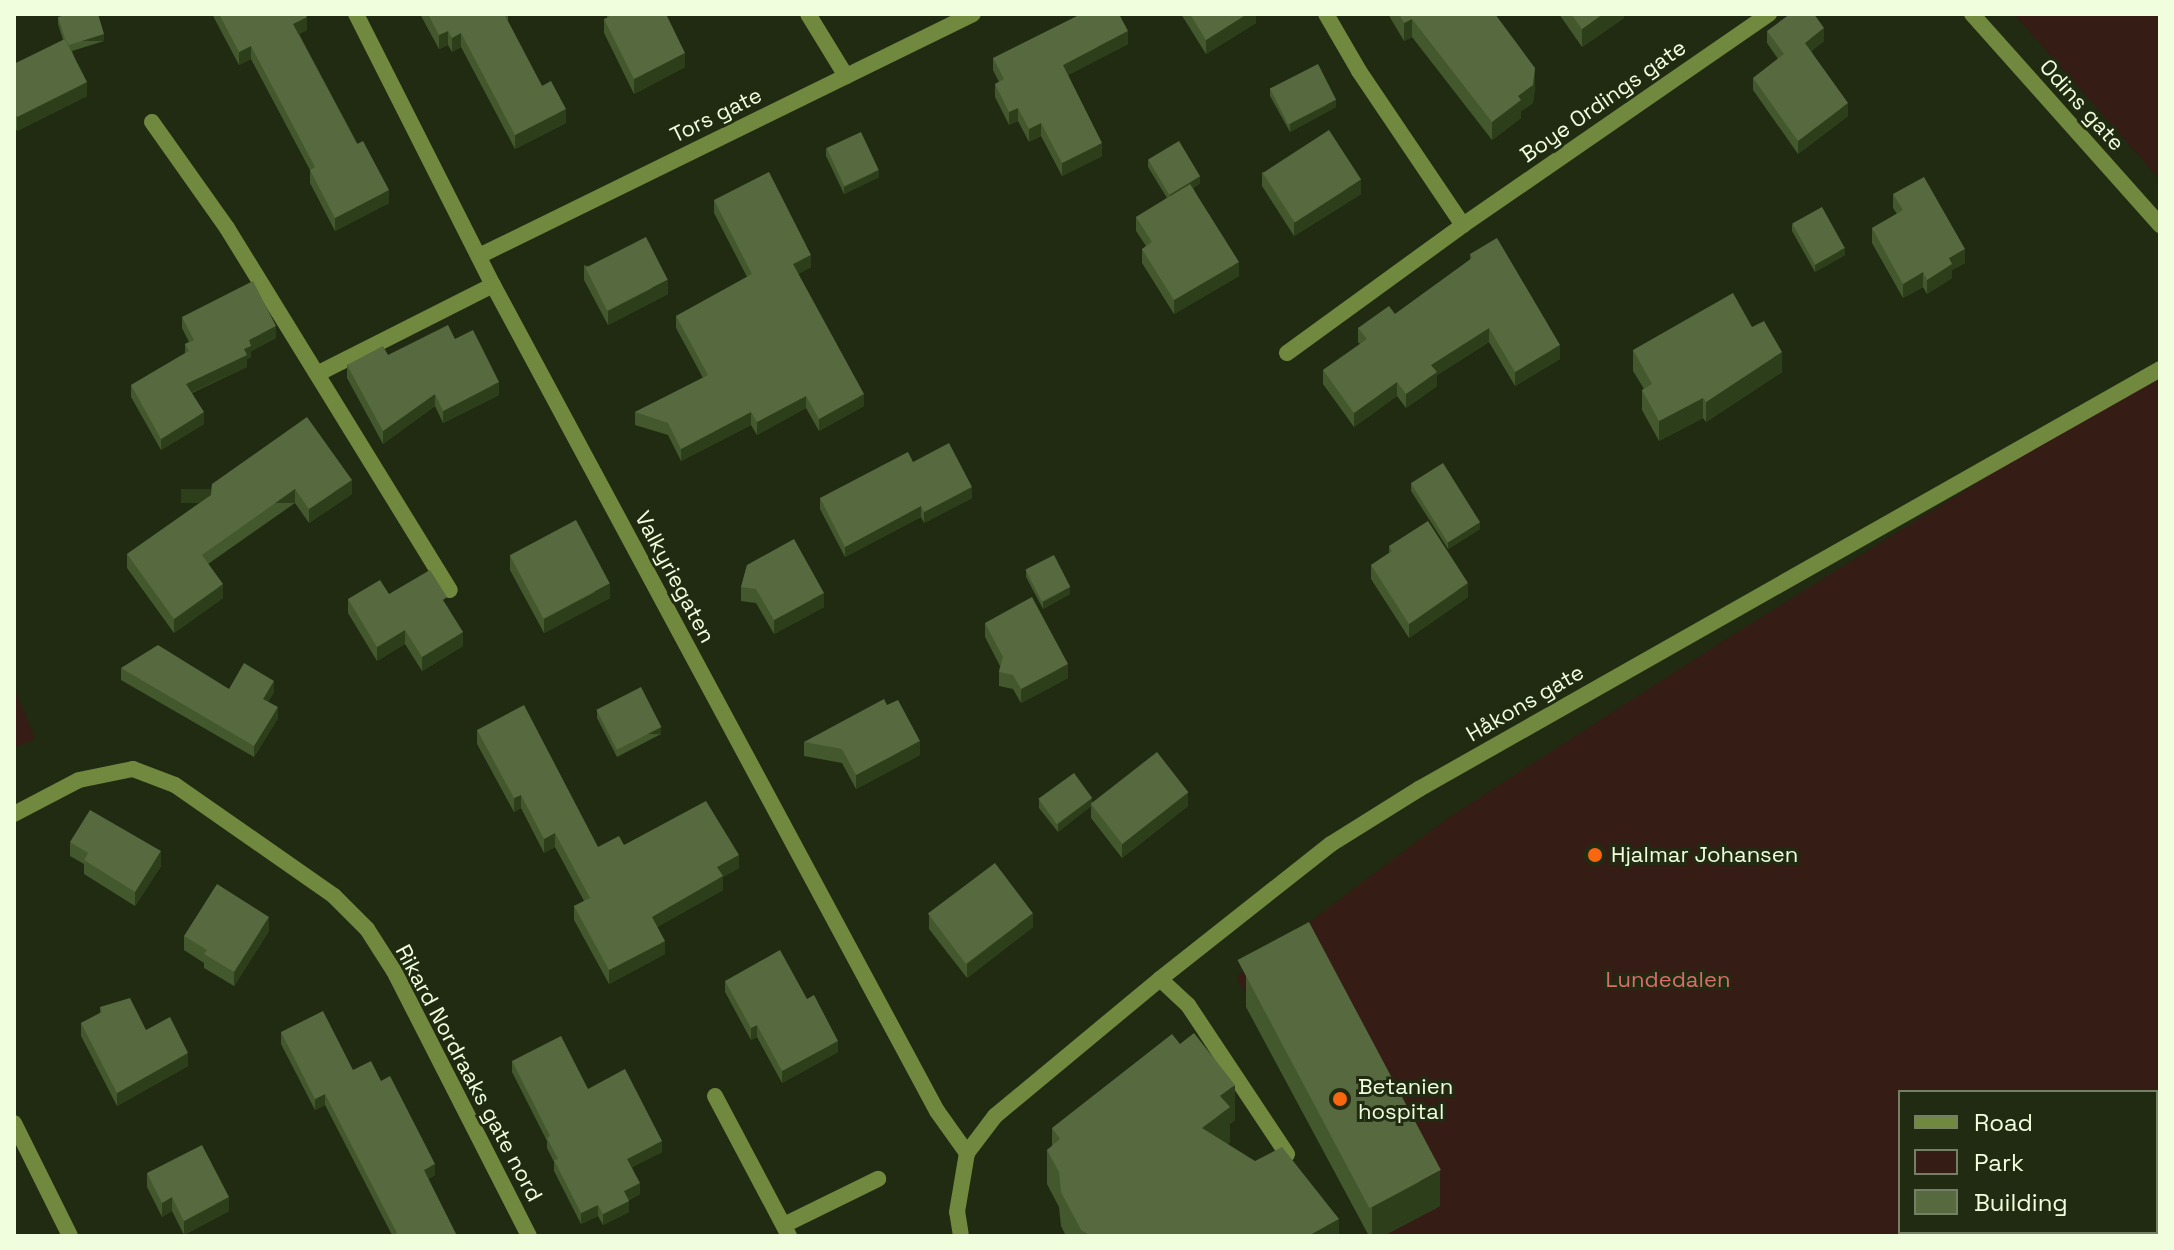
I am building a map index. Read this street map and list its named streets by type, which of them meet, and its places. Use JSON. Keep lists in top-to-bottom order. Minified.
{"streets":{"street":["Boye Ordings gate","Odins gate","Tors gate","Valkyriegaten","Håkons gate","Rikard Nordraaks gate nord"]},"crossings":[["Tors gate","Valkyriegaten"],["Valkyriegaten","Håkons gate"]],"parks":["Lundedalen"],"places":["Hjalmar Johansen","Betanien hospital"],"legend":["Road","Park","Building"]}
